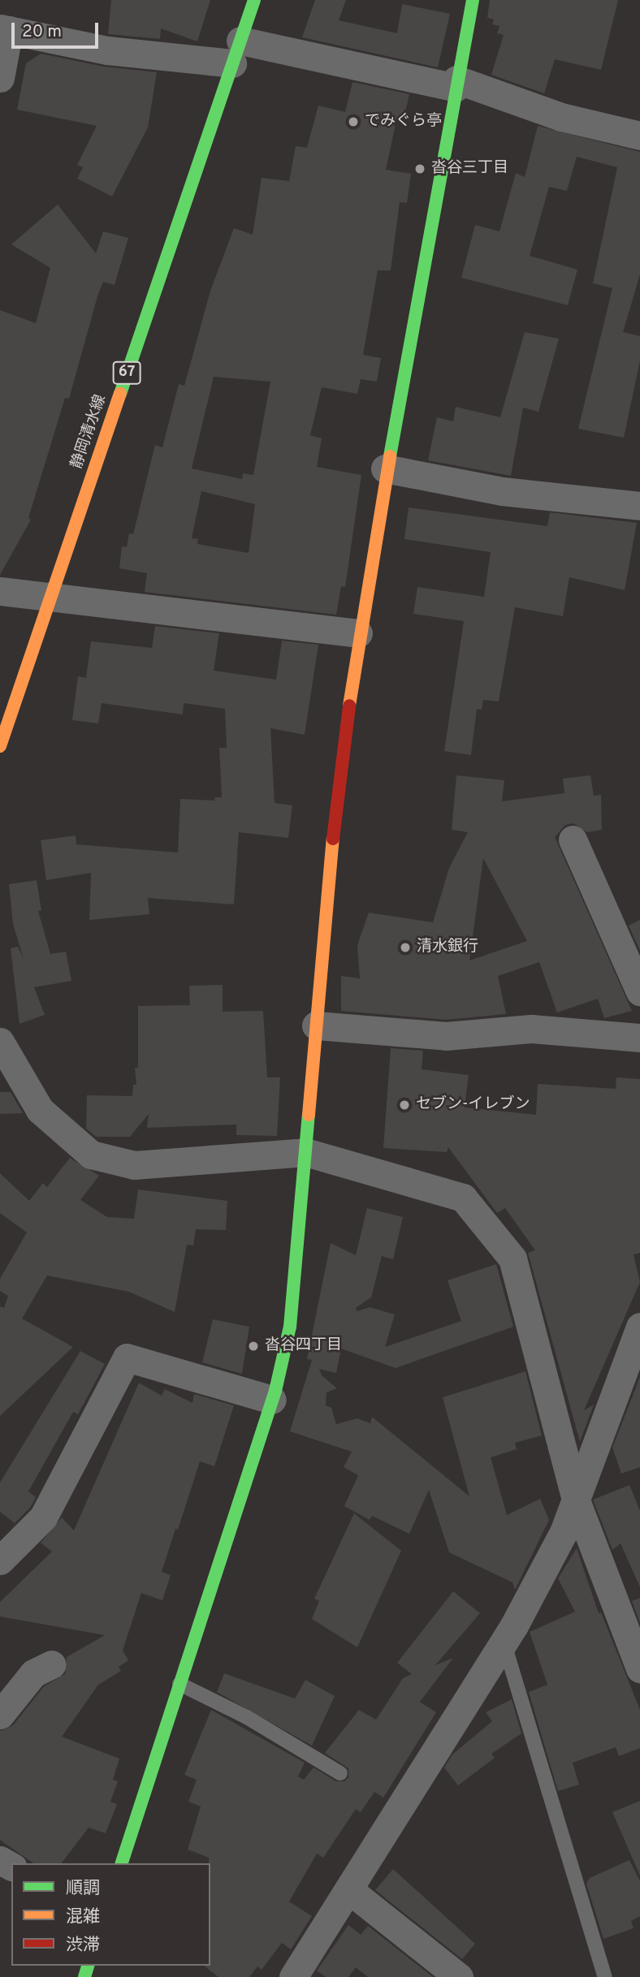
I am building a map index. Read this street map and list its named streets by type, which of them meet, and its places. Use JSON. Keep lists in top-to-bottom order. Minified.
{"streets":{"street":["67","静岡清水線"]},"places":["でみぐら亭","沓谷三丁目","清水銀行","セブン-イレブン","沓谷四丁目"],"legend":["順調","混雑","渋滞"],"scale_bar":"20 m"}
